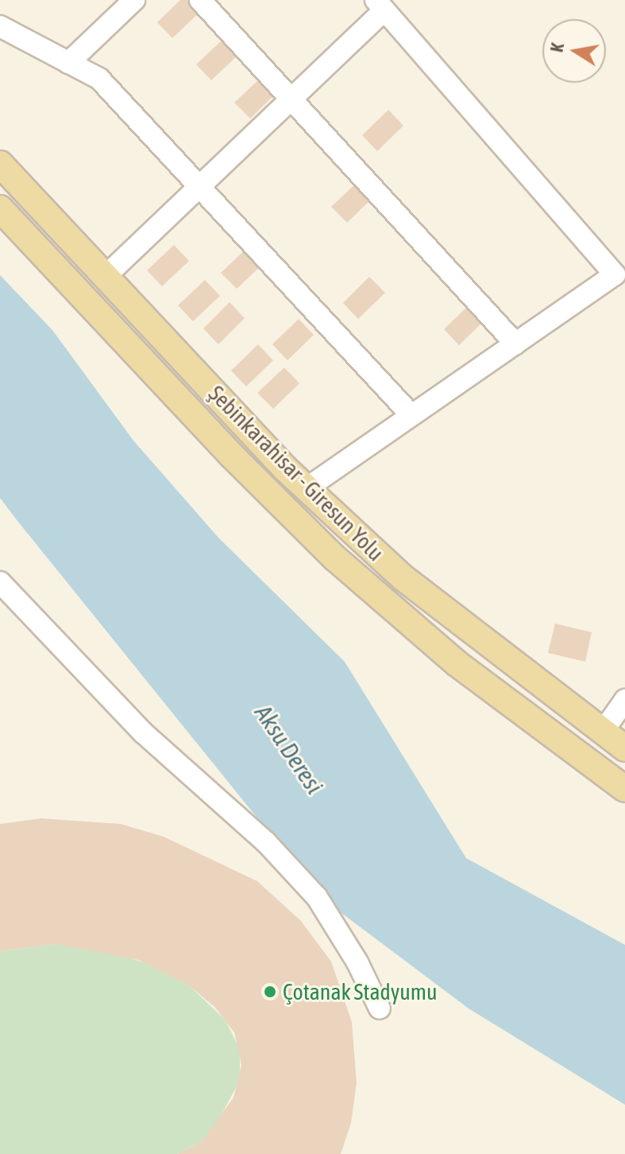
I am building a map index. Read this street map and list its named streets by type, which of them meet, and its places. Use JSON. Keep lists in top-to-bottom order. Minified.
{"streets":{"main road":["Şebinkarahisar - Giresun Yolu"]},"water":["Aksu Deresi"],"places":["Çotanak Stadyumu"],"north":"left"}
